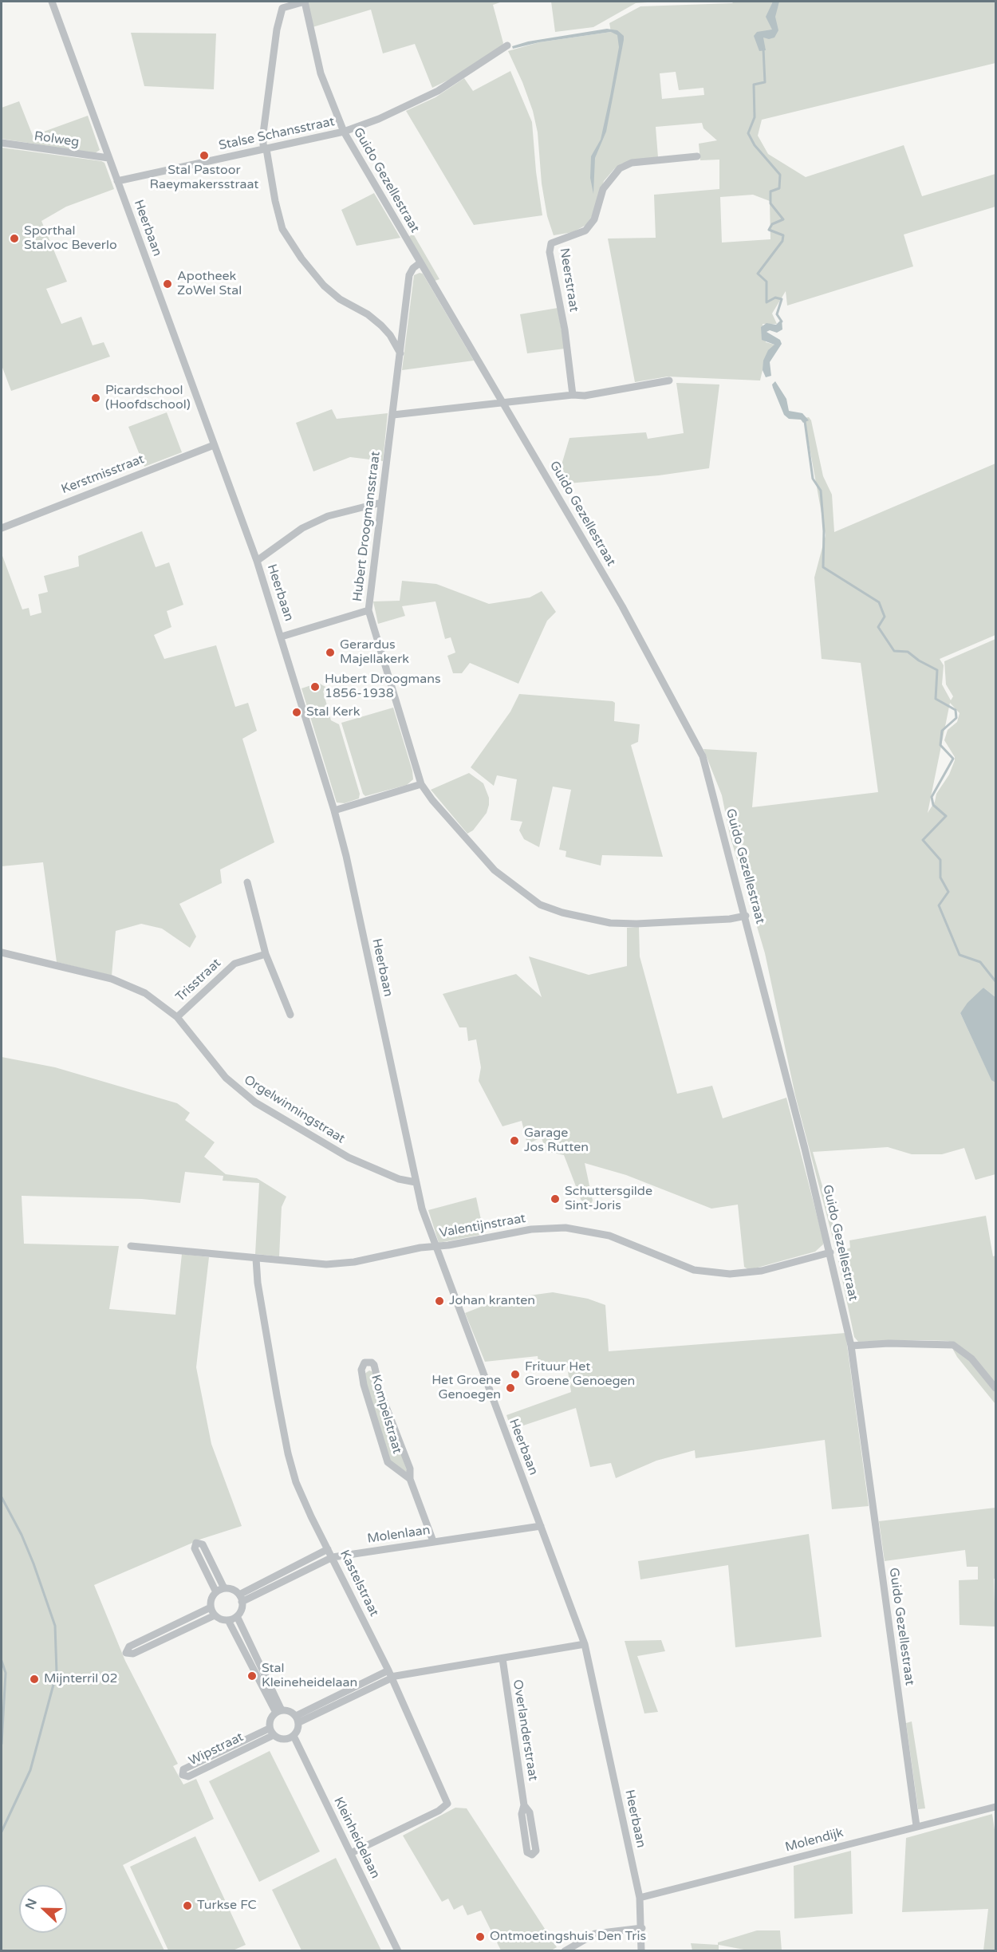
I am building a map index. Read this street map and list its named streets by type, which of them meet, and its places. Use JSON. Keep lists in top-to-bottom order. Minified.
{"streets":{"street":["Stalse Schansstraat","Rolweg","Guido Gezellestraat","Heerbaan","Neerstraat","Kerstmisstraat","Hubert Droogmansstraat","Trisstraat","Orgelwinningstraat","Valentijnstraat","Kompelstraat","Molenlaan","Kastelstraat","Overlanderstraat","Wipstraat","Kleinheidelaan","Molendijk"]},"crossings":[["Stalse Schansstraat","Guido Gezellestraat"],["Stalse Schansstraat","Heerbaan"],["Rolweg","Heerbaan"],["Guido Gezellestraat","Hubert Droogmansstraat"],["Guido Gezellestraat","Valentijnstraat"],["Guido Gezellestraat","Molendijk"],["Heerbaan","Kerstmisstraat"],["Heerbaan","Orgelwinningstraat"],["Heerbaan","Valentijnstraat"],["Heerbaan","Molenlaan"],["Heerbaan","Molendijk"],["Trisstraat","Orgelwinningstraat"],["Valentijnstraat","Kastelstraat"],["Kompelstraat","Molenlaan"],["Molenlaan","Kastelstraat"],["Kastelstraat","Kleinheidelaan"],["Wipstraat","Kleinheidelaan"]],"places":["Stal Pastoor Raeymakersstraat","Sporthal Stalvoc Beverlo","Apotheek ZoWel Stal","Picardschool (Hoofdschool)","Gerardus Majellakerk","Hubert Droogmans 1856-1938","Stal Kerk","Garage Jos Rutten","Schuttersgilde Sint-Joris","Johan kranten","Frituur Het Groene Genoegen","Het Groene Genoegen","Stal Kleineheidelaan","Mijnterril 02","Turkse FC","Ontmoetingshuis Den Tris"],"north":"left"}
